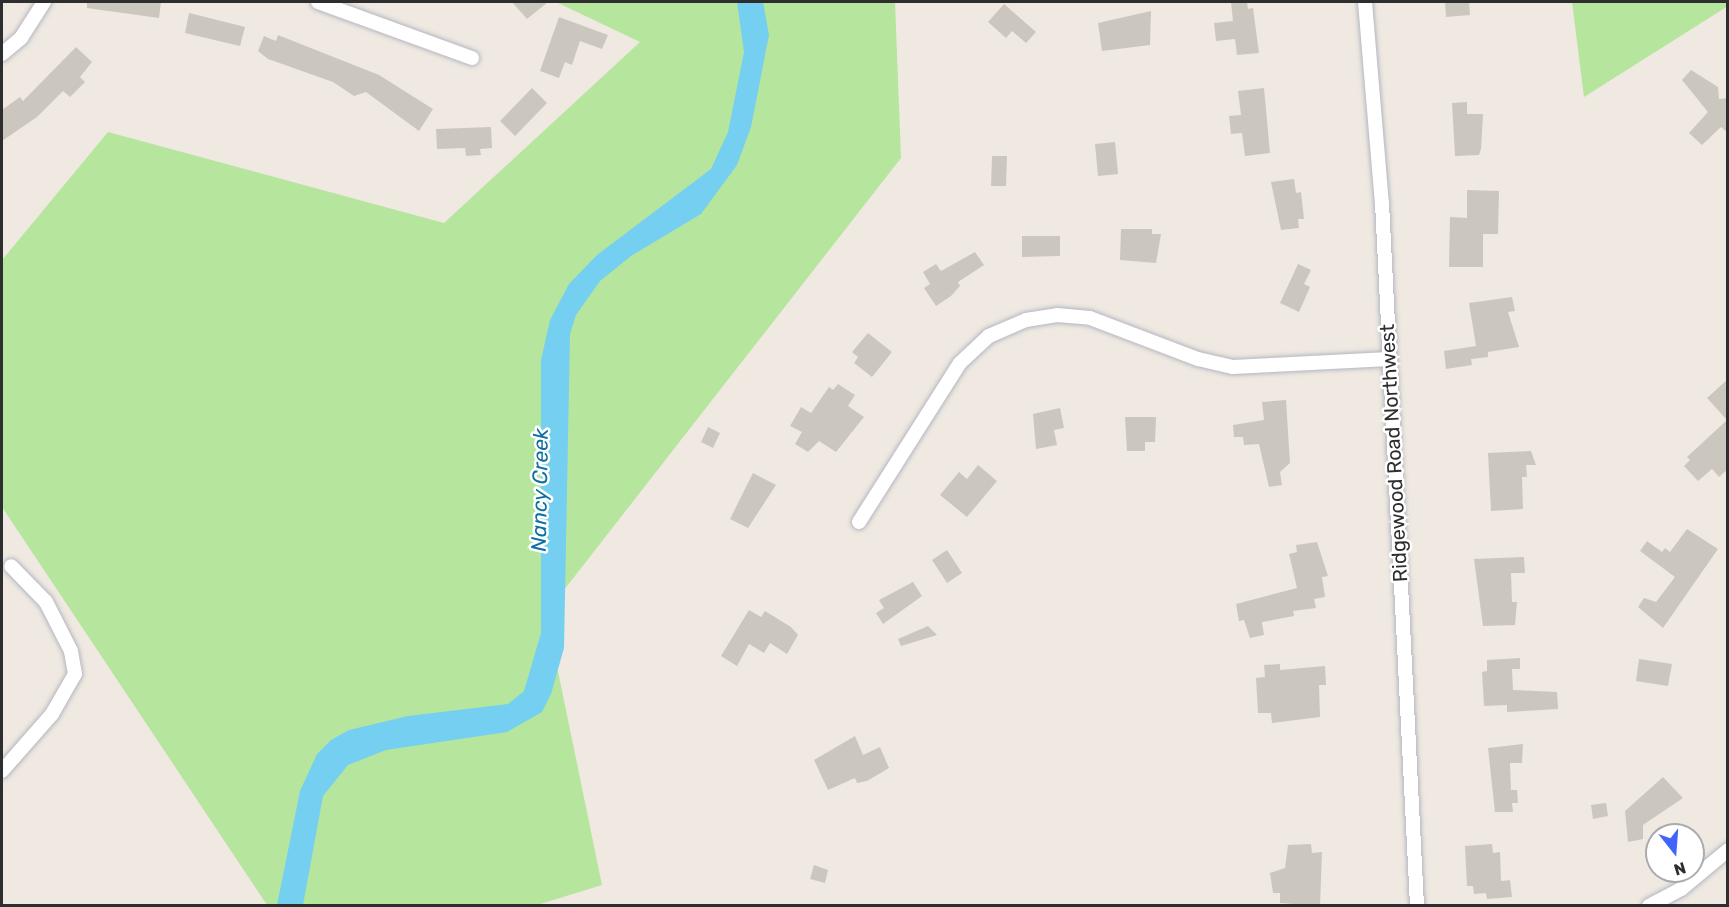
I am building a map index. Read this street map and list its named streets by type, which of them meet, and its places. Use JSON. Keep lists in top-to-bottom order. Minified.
{"streets":{"street":["Ridgewood Road Northwest"]},"water":["Nancy Creek"],"north":"bottom"}
